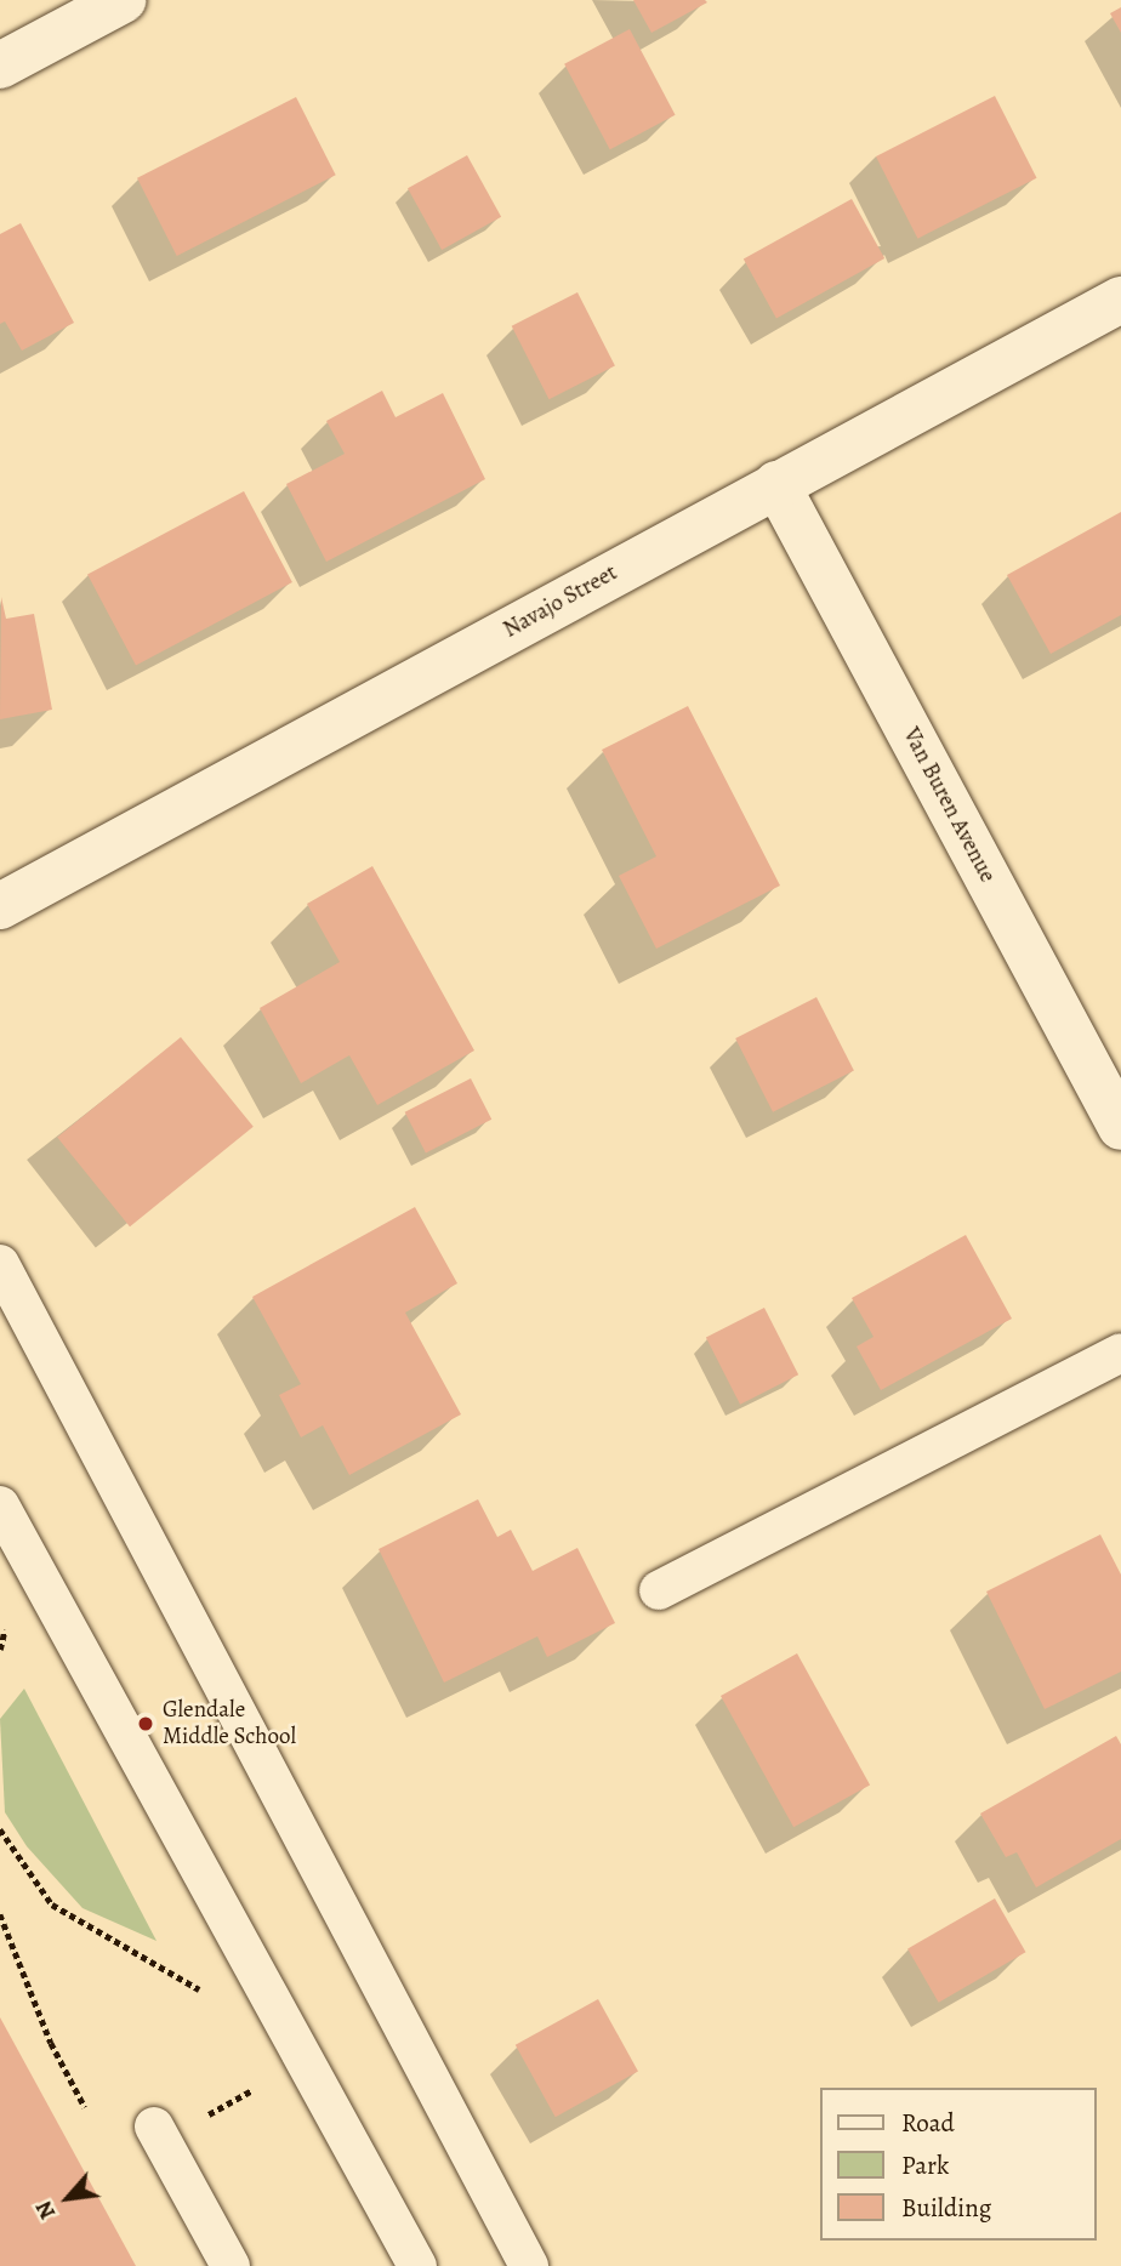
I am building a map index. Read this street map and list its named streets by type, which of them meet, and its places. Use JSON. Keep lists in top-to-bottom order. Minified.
{"streets":{"street":["Navajo Street","Van Buren Avenue"]},"crossings":[["Navajo Street","Van Buren Avenue"]],"places":["Glendale Middle School"],"legend":["Road","Park","Building"],"north":"bottom left"}
